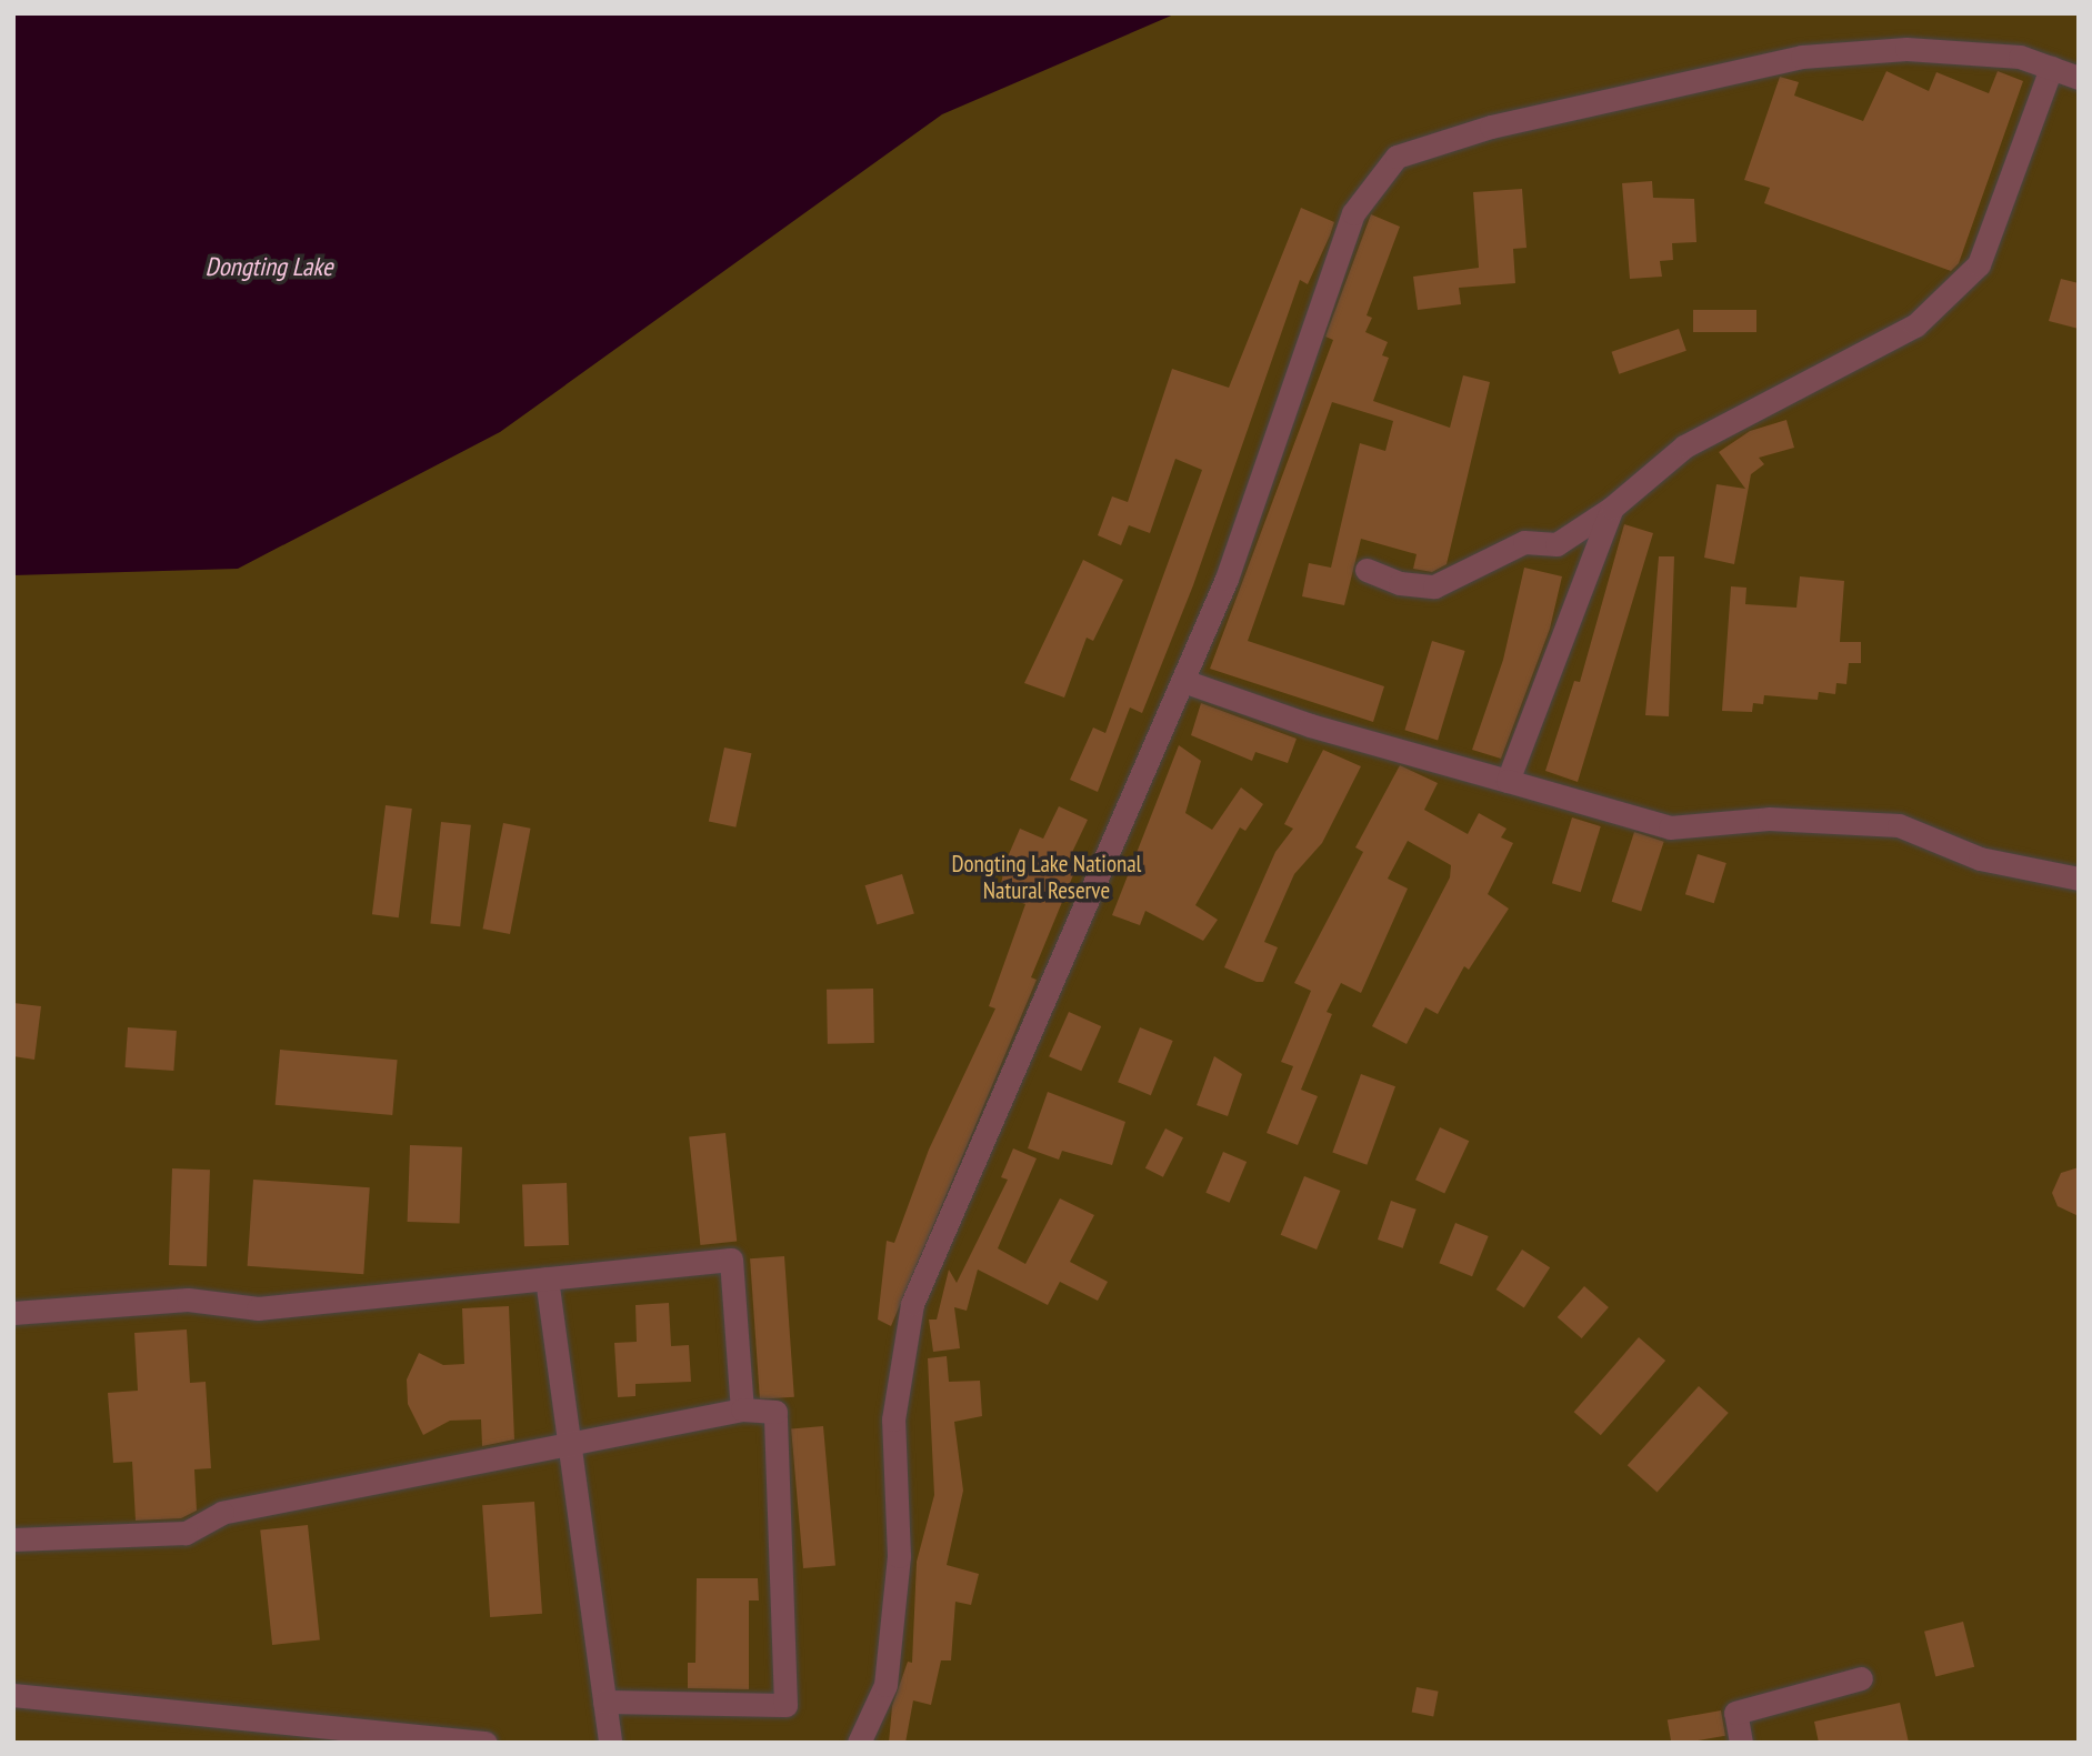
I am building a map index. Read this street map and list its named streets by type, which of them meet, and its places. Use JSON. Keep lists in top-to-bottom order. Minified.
{"water":["Dongting Lake"],"parks":["Dongting Lake National Natural Reserve"]}
